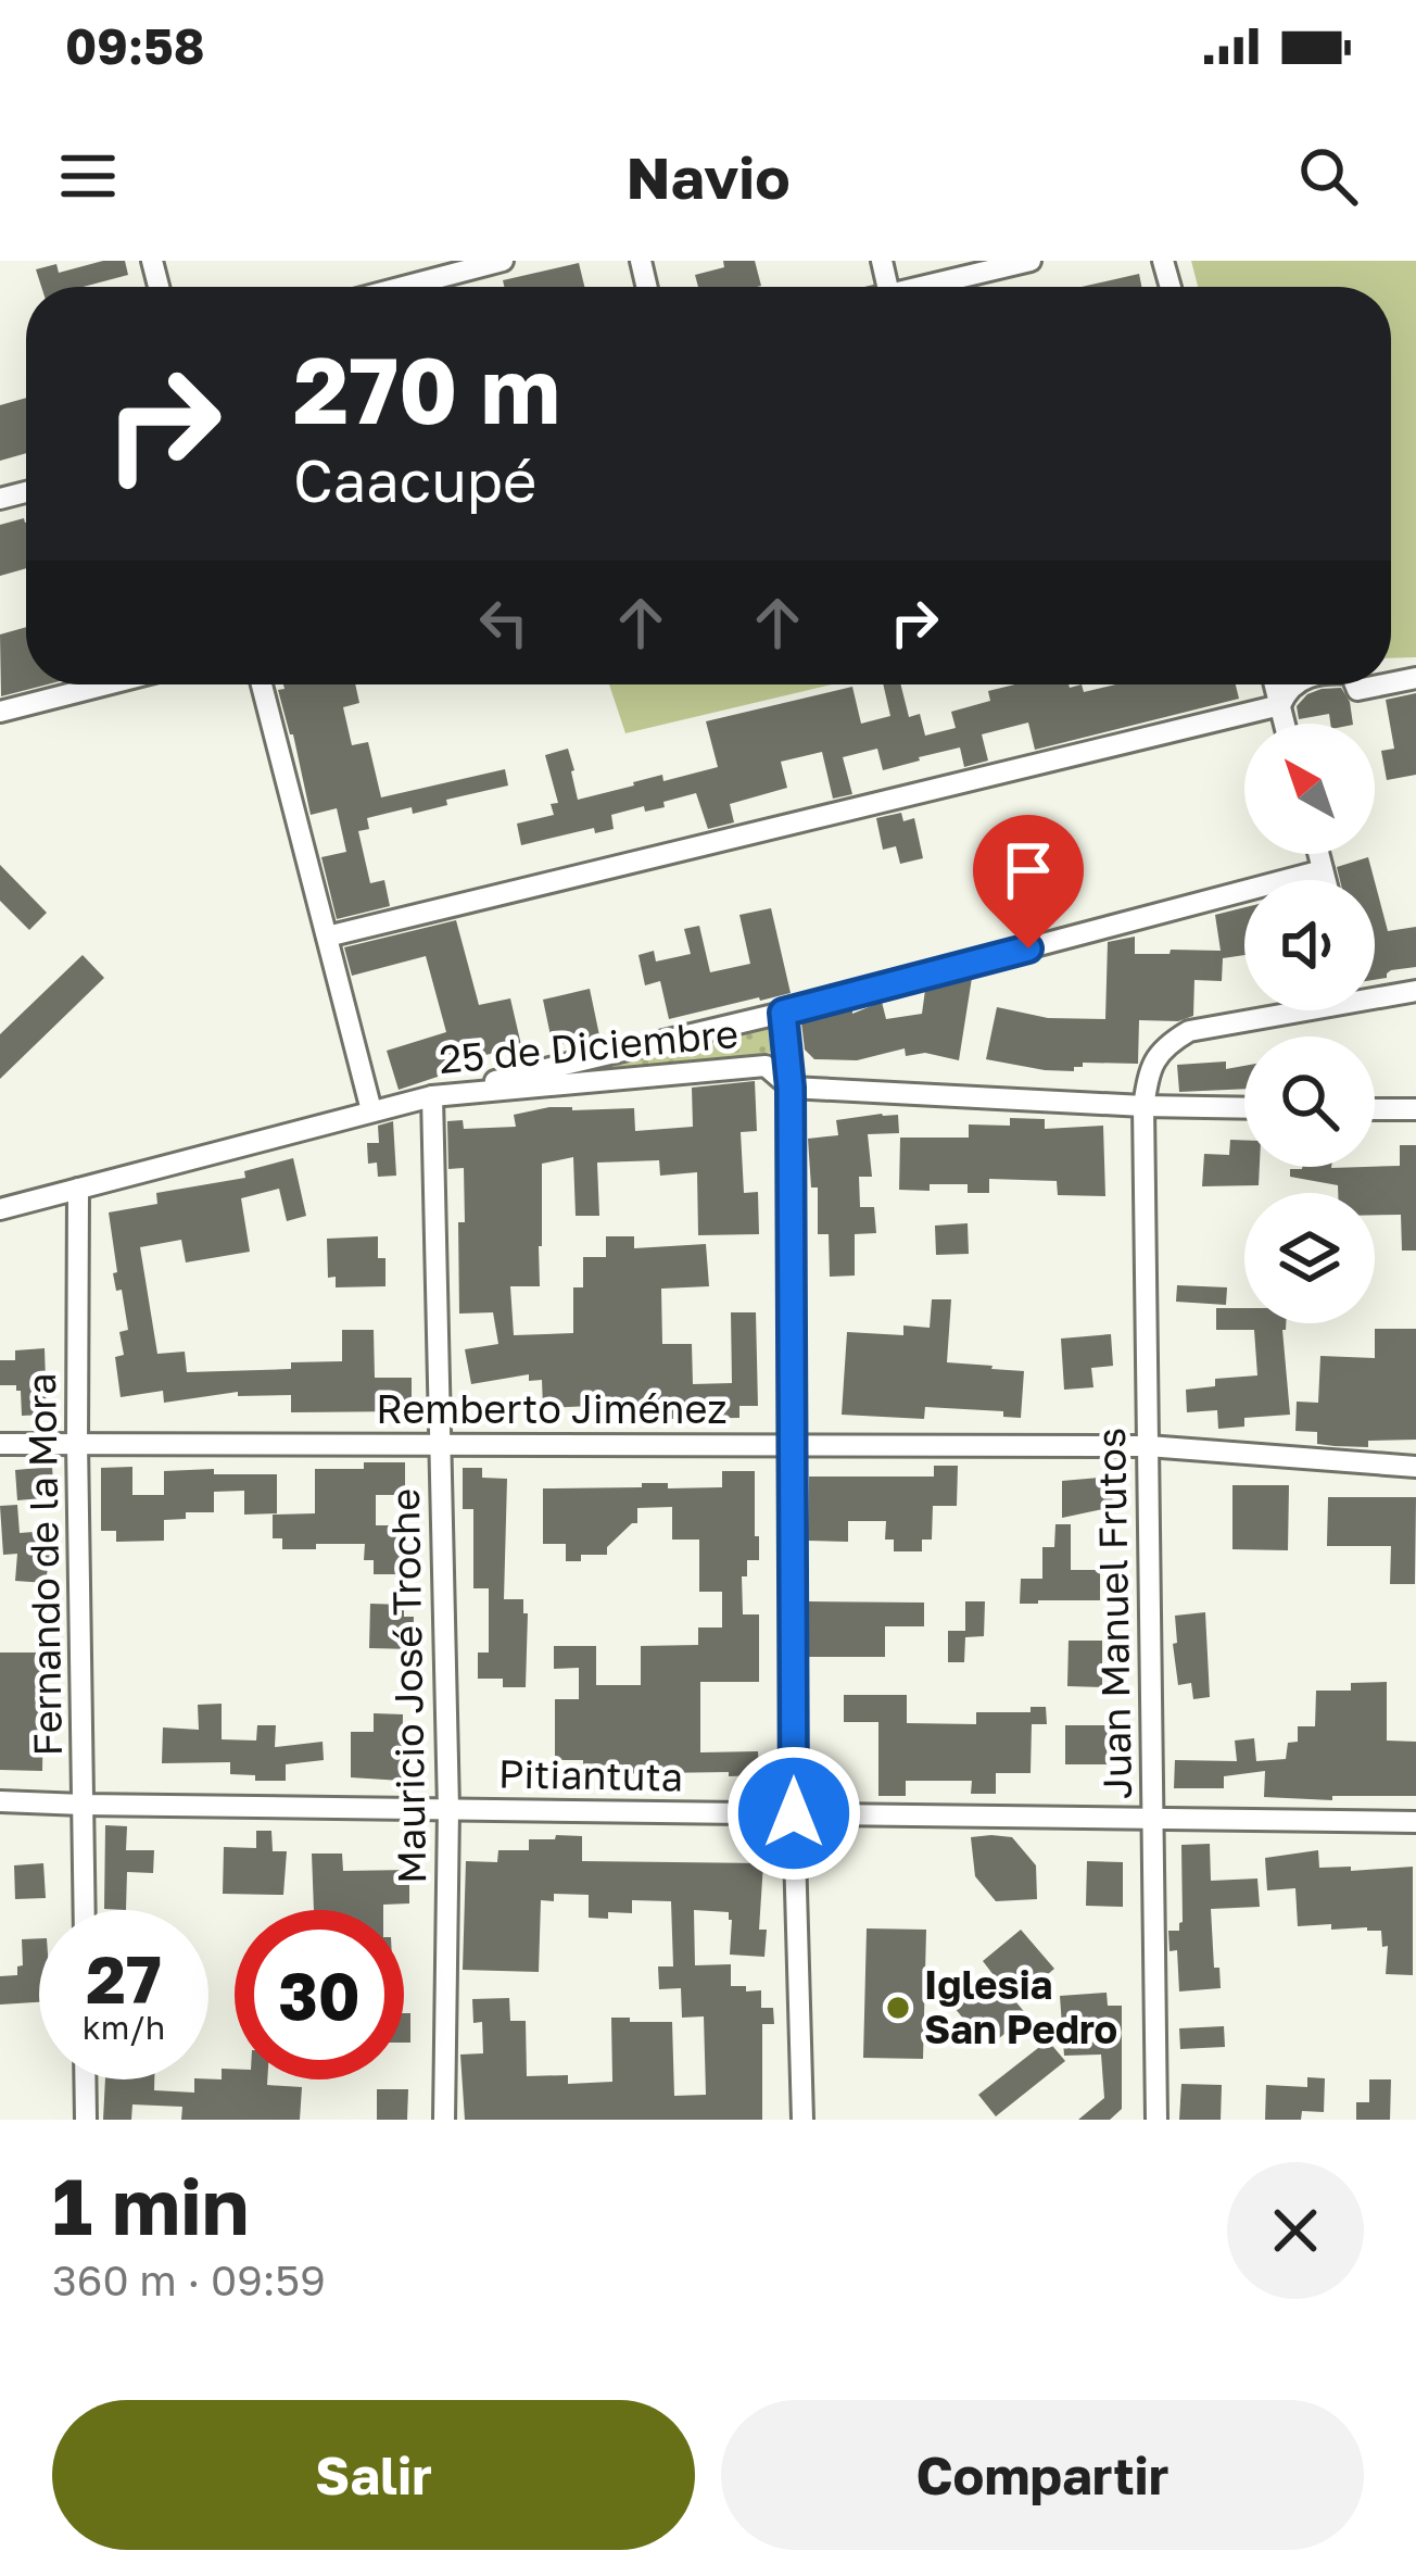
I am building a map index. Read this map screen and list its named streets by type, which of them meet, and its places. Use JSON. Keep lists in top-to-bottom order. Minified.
{"streets":{"street":["25 de Diciembre","Remberto Jiménez","Fernando de la Mora","Juan Manuel Frutos","Mauricio José Troche","Pitiantuta"]},"crossings":[["25 de Diciembre","Fernando de la Mora"],["25 de Diciembre","Juan Manuel Frutos"],["25 de Diciembre","Mauricio José Troche"],["Remberto Jiménez","Fernando de la Mora"],["Remberto Jiménez","Juan Manuel Frutos"],["Remberto Jiménez","Mauricio José Troche"],["Fernando de la Mora","Pitiantuta"],["Juan Manuel Frutos","Pitiantuta"],["Mauricio José Troche","Pitiantuta"]],"places":["Iglesia San Pedro"],"north":"top left","page":{"status":"09:58","header":"Navio","turn":["270 m","Caacupé"],"speed":"27 km/h","limit":"30","heading":["1 min","360 m · 09:59"],"buttons":["Salir","Compartir"]}}
